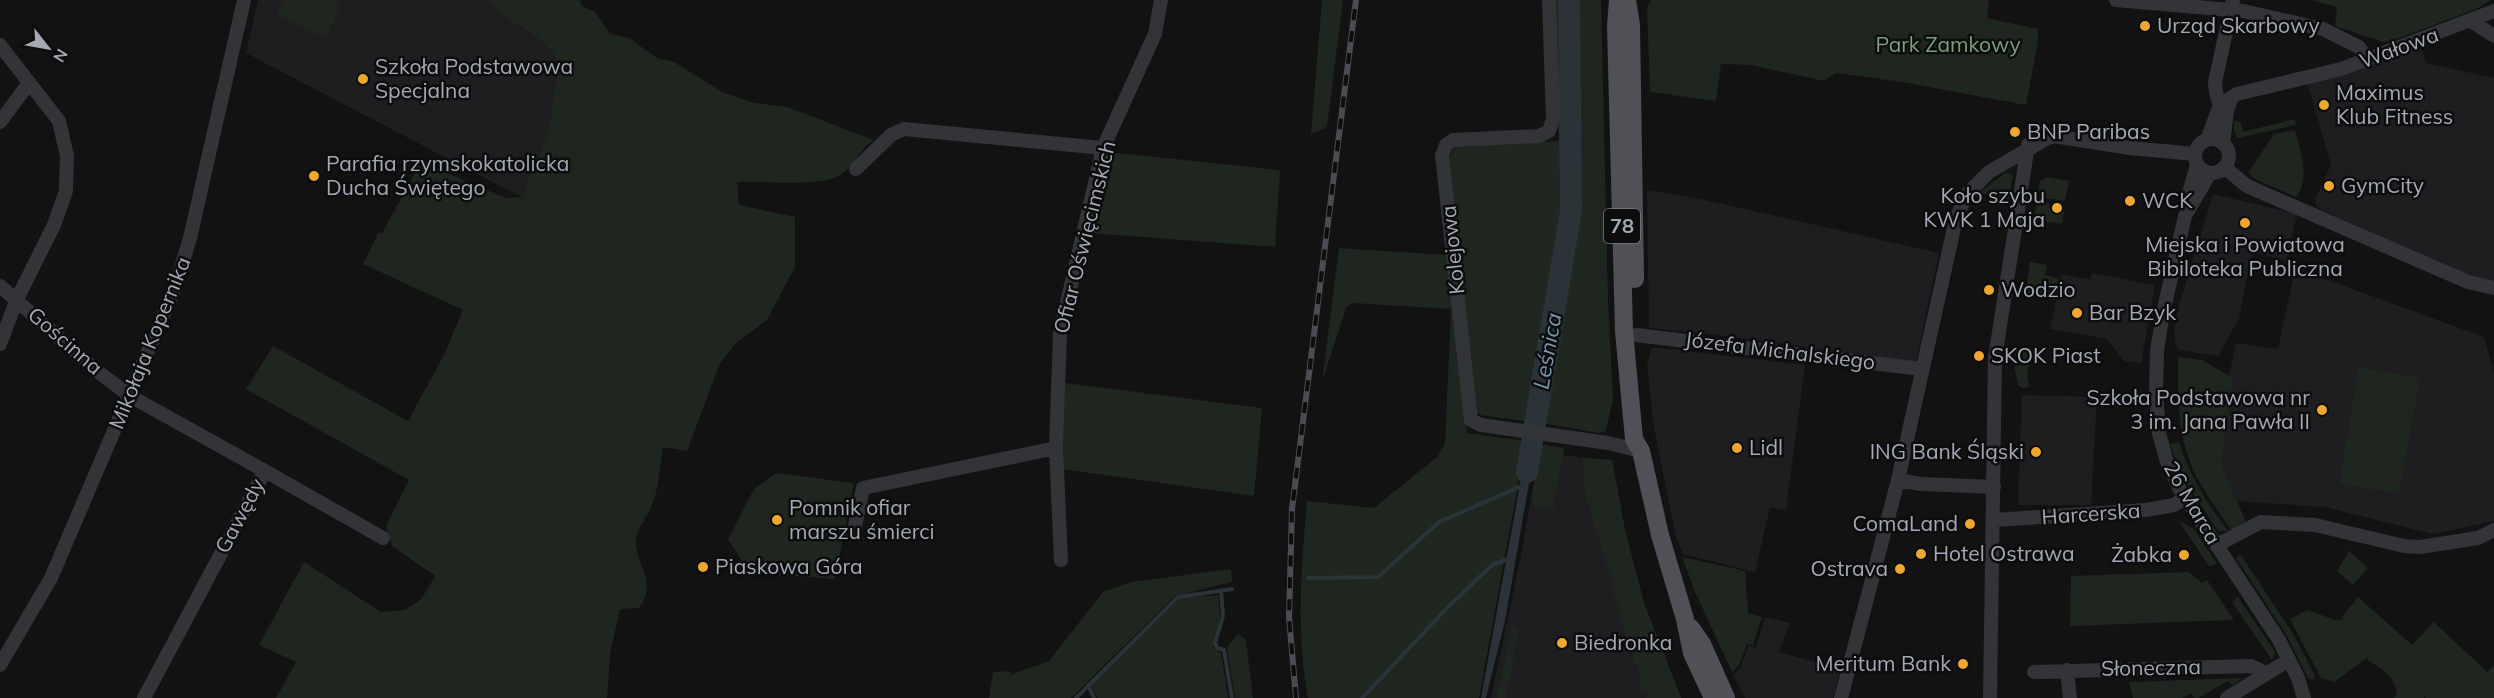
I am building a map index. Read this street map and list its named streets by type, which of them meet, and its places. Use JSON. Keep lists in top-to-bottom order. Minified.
{"streets":{"main road":["78"],"street":["Wałowa","Ofiar Oświęcimskich","Kolejowa","Gościnna","Mikołaja Kopernika","Józefa Michalskiego","26 Marca","Harcerska","Gawędy","Słoneczna"]},"crossings":[["78","Kolejowa"],["78","Józefa Michalskiego"],["Gościnna","Mikołaja Kopernika"],["Gościnna","Gawędy"],["Mikołaja Kopernika","Gawędy"],["26 Marca","Harcerska"]],"water":["Leśnica"],"parks":["Park Zamkowy"],"places":["Urząd Skarbowy","Szkoła Podstawowa Specjalna","Maximus Klub Fitness","BNP Paribas","Parafia rzymskokatolicka Ducha Świętego","GymCity","WCK","Koło szybu KWK 1 Maja","Miejska i Powiatowa Bibiloteka Publiczna","Wodzio","Bar Bzyk","SKOK Piast","Szkoła Podstawowa nr 3 im. Jana Pawła II","Lidl","ING Bank Śląski","Pomnik ofiar marszu śmierci","ComaLand","Hotel Ostrawa","Żabka","Piaskowa Góra","Ostrava","Biedronka","Meritum Bank"],"north":"bottom right"}
